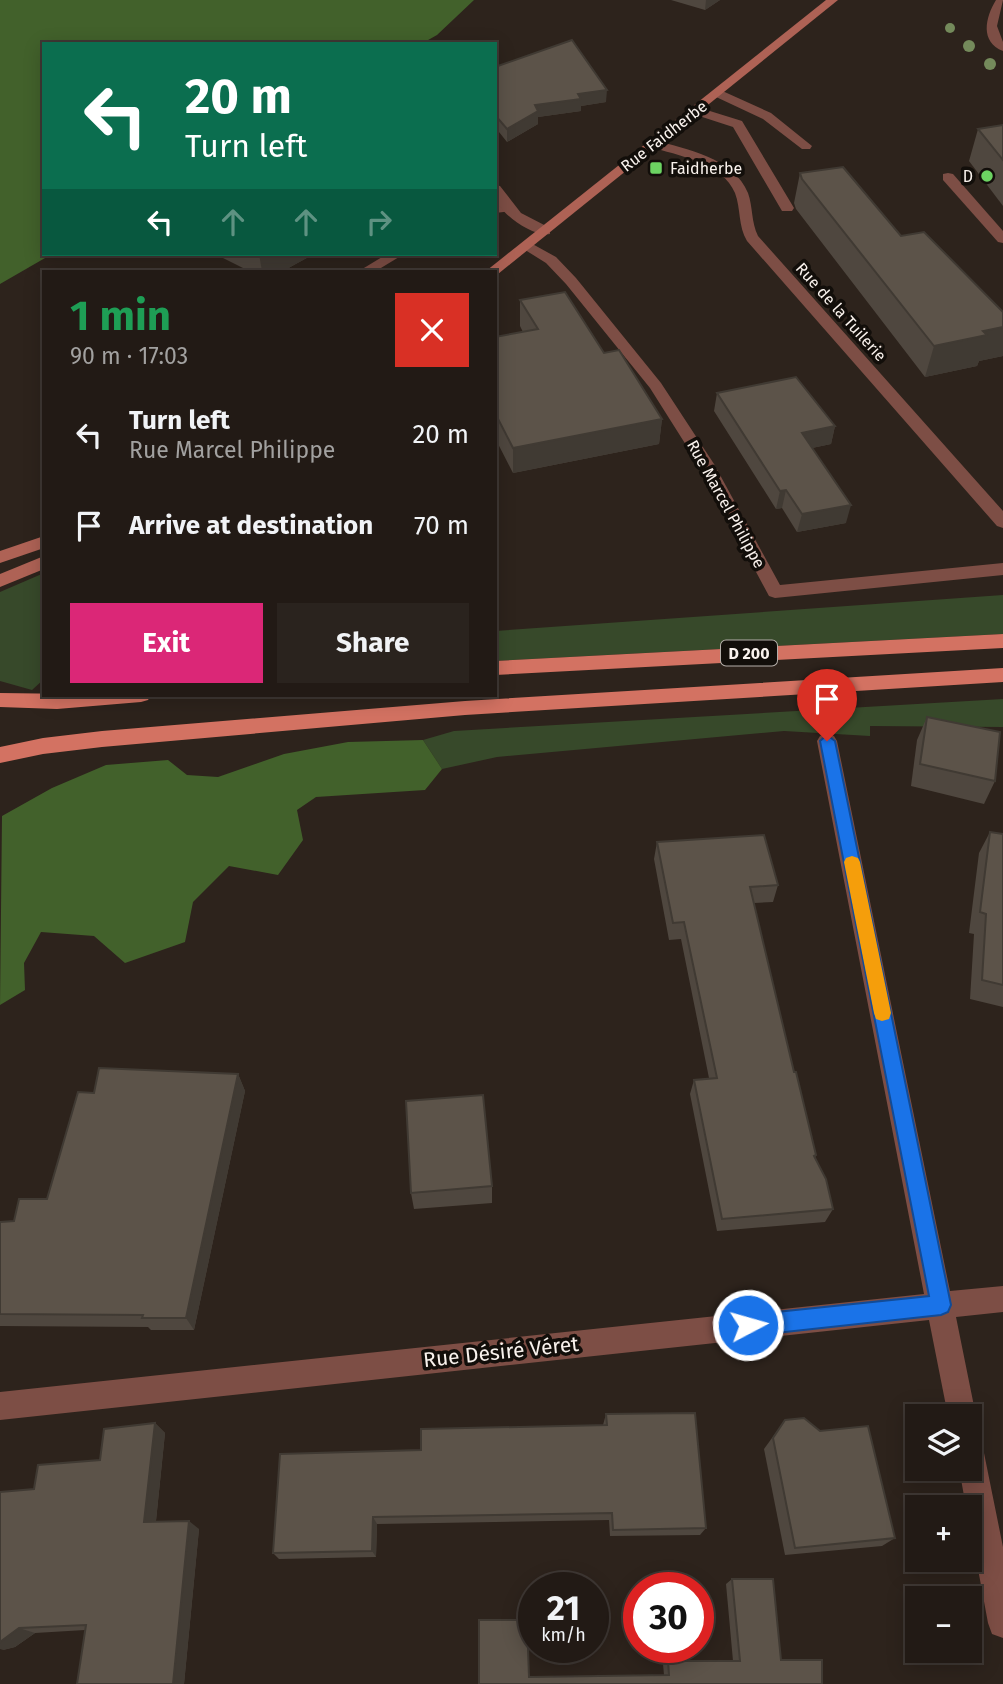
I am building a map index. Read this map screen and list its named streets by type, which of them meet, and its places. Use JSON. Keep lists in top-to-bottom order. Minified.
{"streets":{"main road":["Rue Faidherbe","D 200"],"street":["Rue de la Tuilerie","Rue Marcel Philippe","Rue Désiré Véret"]},"crossings":[["Rue Faidherbe","Rue de la Tuilerie"],["Rue Faidherbe","Rue Marcel Philippe"]],"places":{"transit":["Faidherbe"],"other":["D"]},"page":{"turn":["20 m","Turn left"],"heading":["1 min","90 m · 17:03"],"list":[{"name":"Turn left","note":"Rue Marcel Philippe","value":"20 m"},{"name":"Arrive at destination","value":"70 m"}],"buttons":["Exit","Share"],"map_buttons":["+","−"],"speed":"21 km/h","limit":"30"}}
